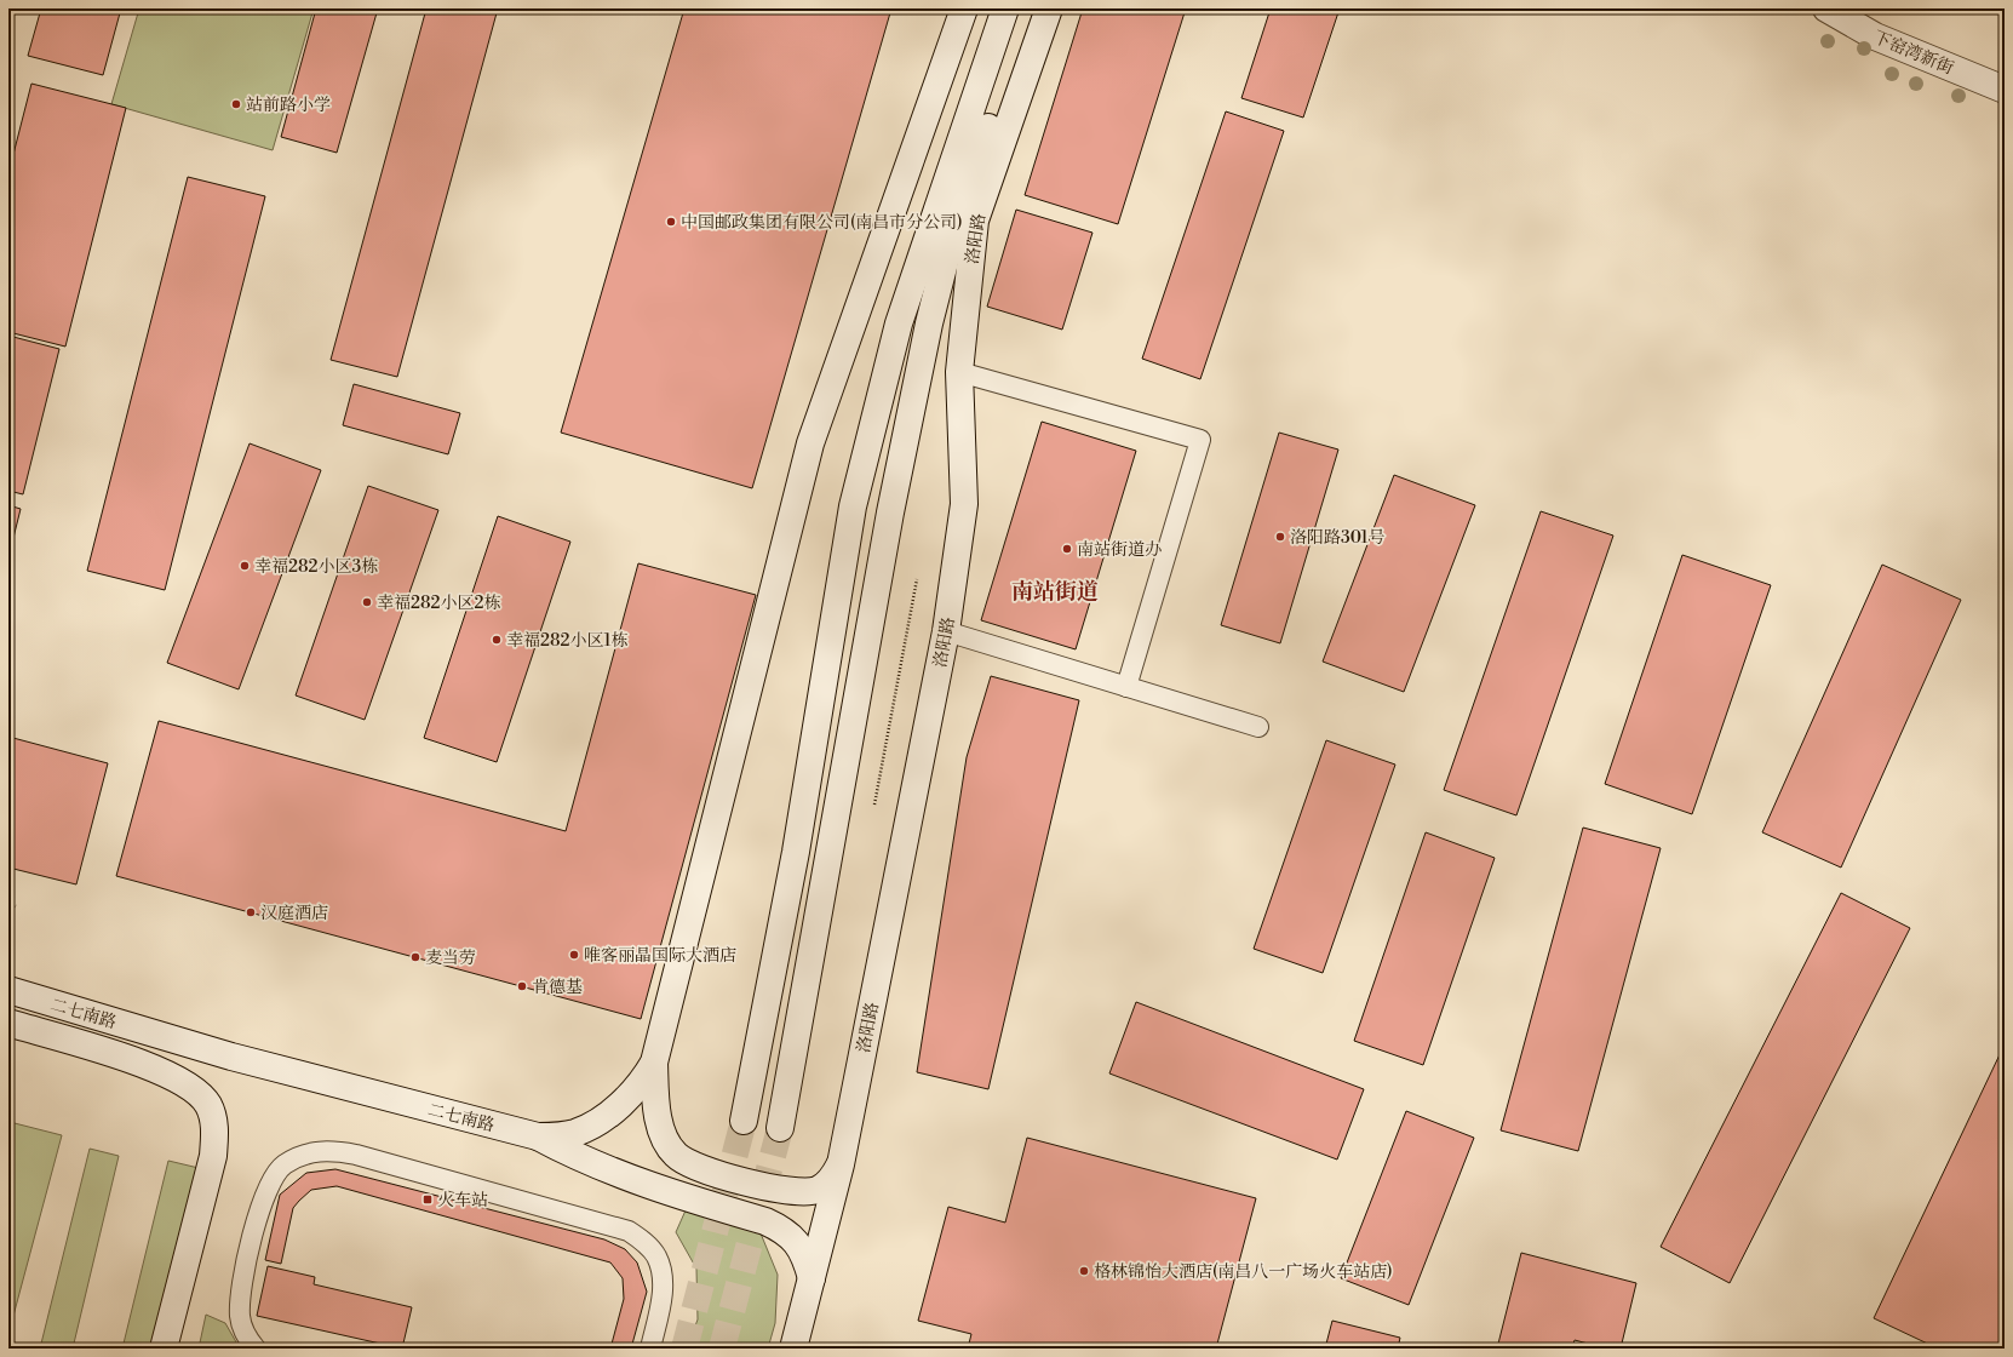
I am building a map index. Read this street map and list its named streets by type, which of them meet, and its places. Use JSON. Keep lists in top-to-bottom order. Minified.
{"streets":{"main road":["下窑湾新街","洛阳路","二七南路"]},"crossings":[["洛阳路","二七南路"]],"districts":["南站街道"],"places":{"other":["站前路小学","中国邮政集团有限公司(南昌市分公司)","洛阳路301号","南站街道办","幸福282小区3栋","幸福282小区2栋","幸福282小区1栋","汉庭酒店","唯客丽晶国际大酒店","麦当劳","肯德基","格林锦怡大酒店(南昌八一广场火车站店)"],"transit":["火车站"]}}
